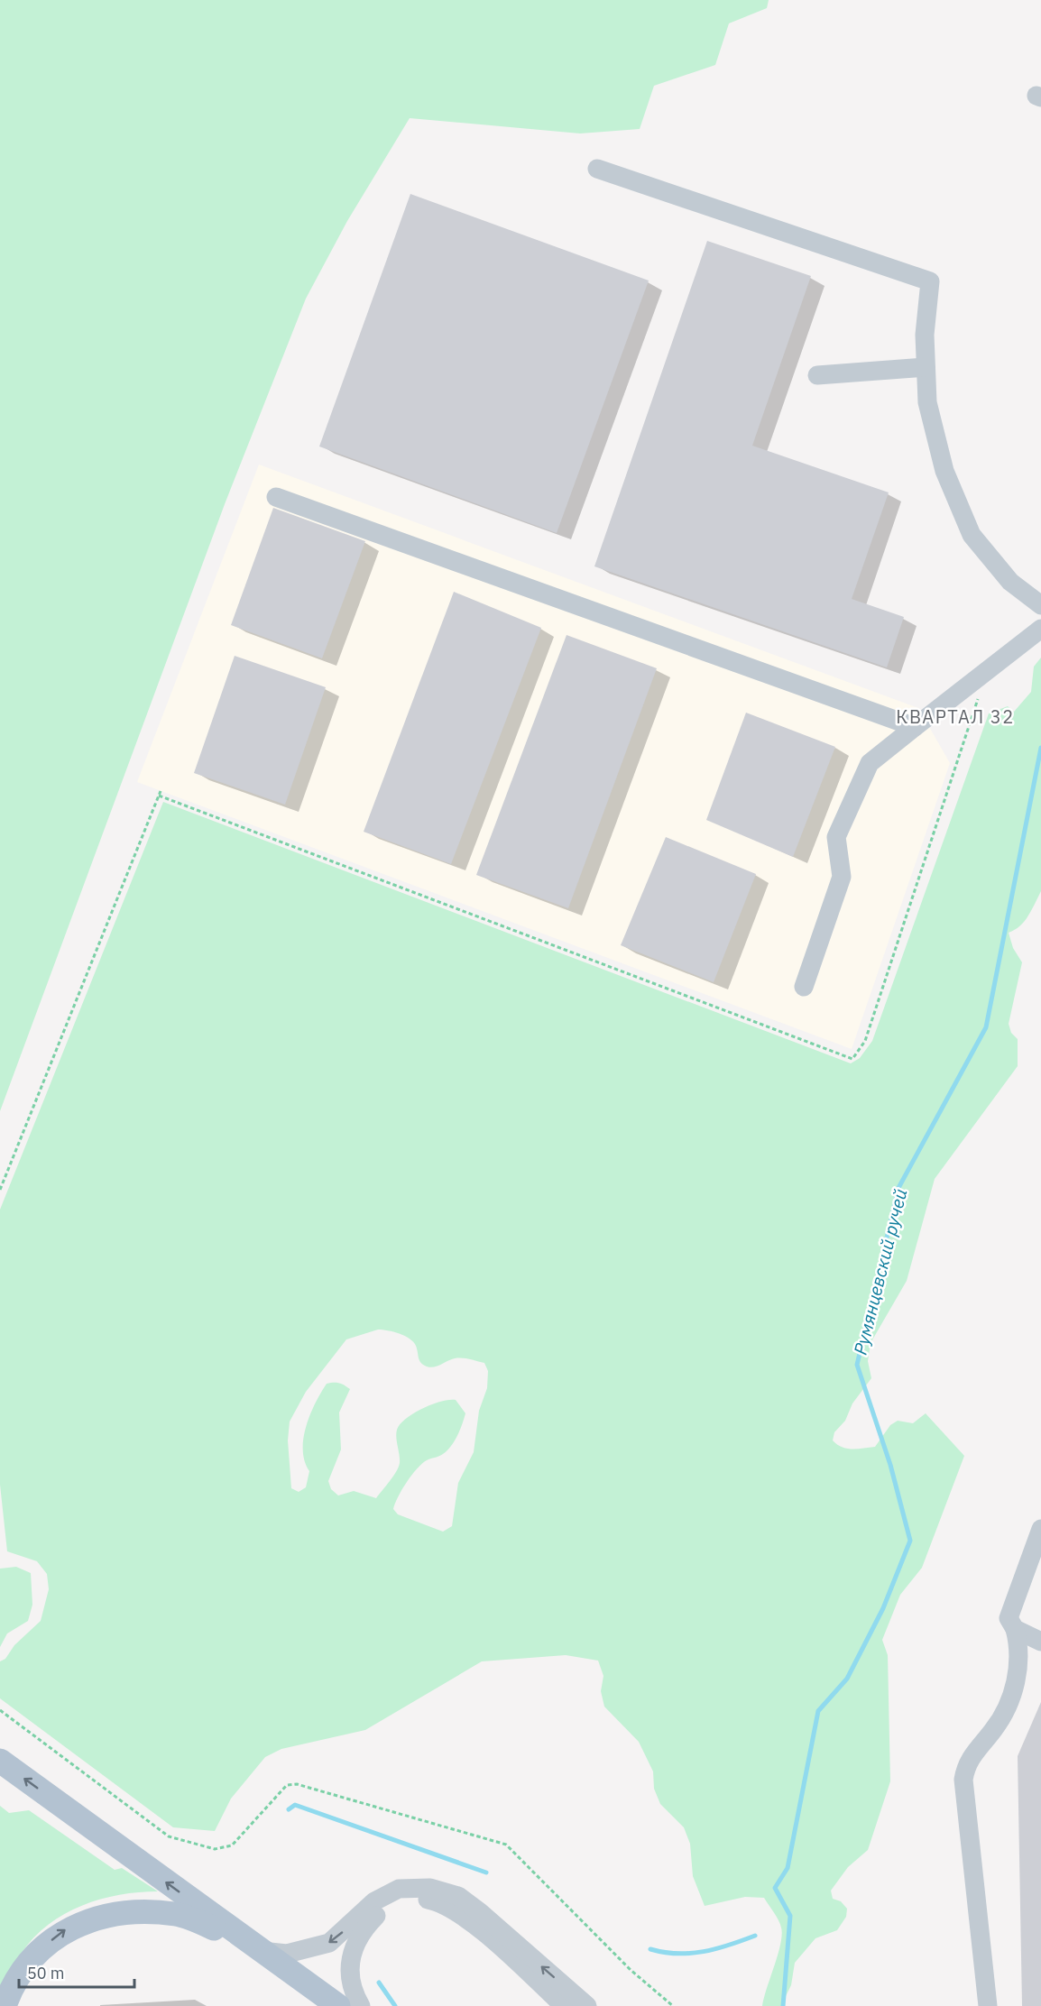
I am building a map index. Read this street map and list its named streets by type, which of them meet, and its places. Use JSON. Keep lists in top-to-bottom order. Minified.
{"districts":["КВАРТАЛ 32"],"water":["Румянцевский ручей"],"scale_bar":"50 m"}
